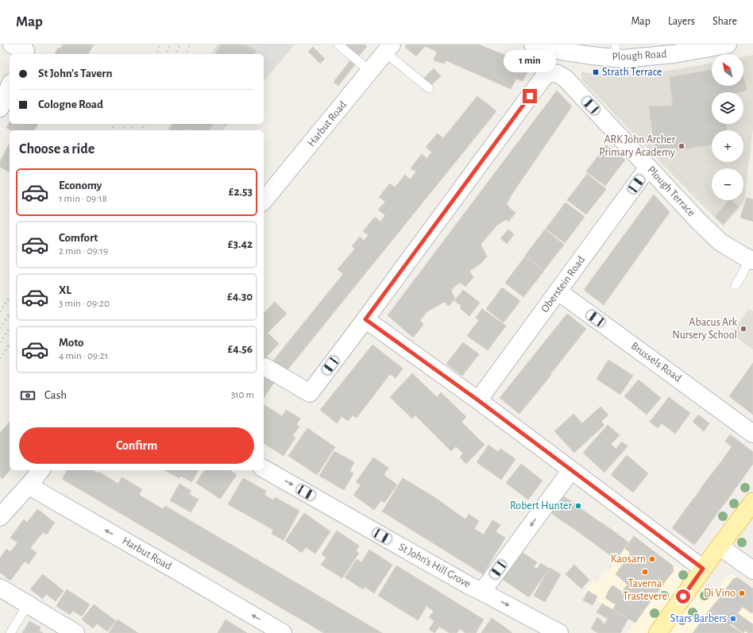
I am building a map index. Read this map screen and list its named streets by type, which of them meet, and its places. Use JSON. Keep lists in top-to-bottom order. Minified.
{"streets":{"street":["Plough Road","Harbut Road","Plough Terrace","Oberstein Road","Brussels Road","St John's Hill Grove"]},"crossings":[["Plough Terrace","Oberstein Road"],["Oberstein Road","Brussels Road"]],"places":{"transit":["Strath Terrace"],"other":["ARK John Archer Primary Academy","Abacus Ark Nursery School","Robert Hunter","Kaosarn","Taverna Trastevere","Di Vino","Stars Barbers"]},"north":"top left","page":{"header":"Map","nav":["Map","Layers","Share"],"bubble":"1 min","map_buttons":["+","−"],"banner":["St John's Tavern","Cologne Road"],"heading":"Choose a ride","list":[{"name":"Economy","note":"1 min · 09:18","value":"£2.53"},{"name":"Comfort","note":"2 min · 09:19","value":"£3.42"},{"name":"XL","note":"3 min · 09:20","value":"£4.30"},{"name":"Moto","note":"4 min · 09:21","value":"£4.56"}],"pay":["Cash","310 m"],"buttons":"Confirm"}}
